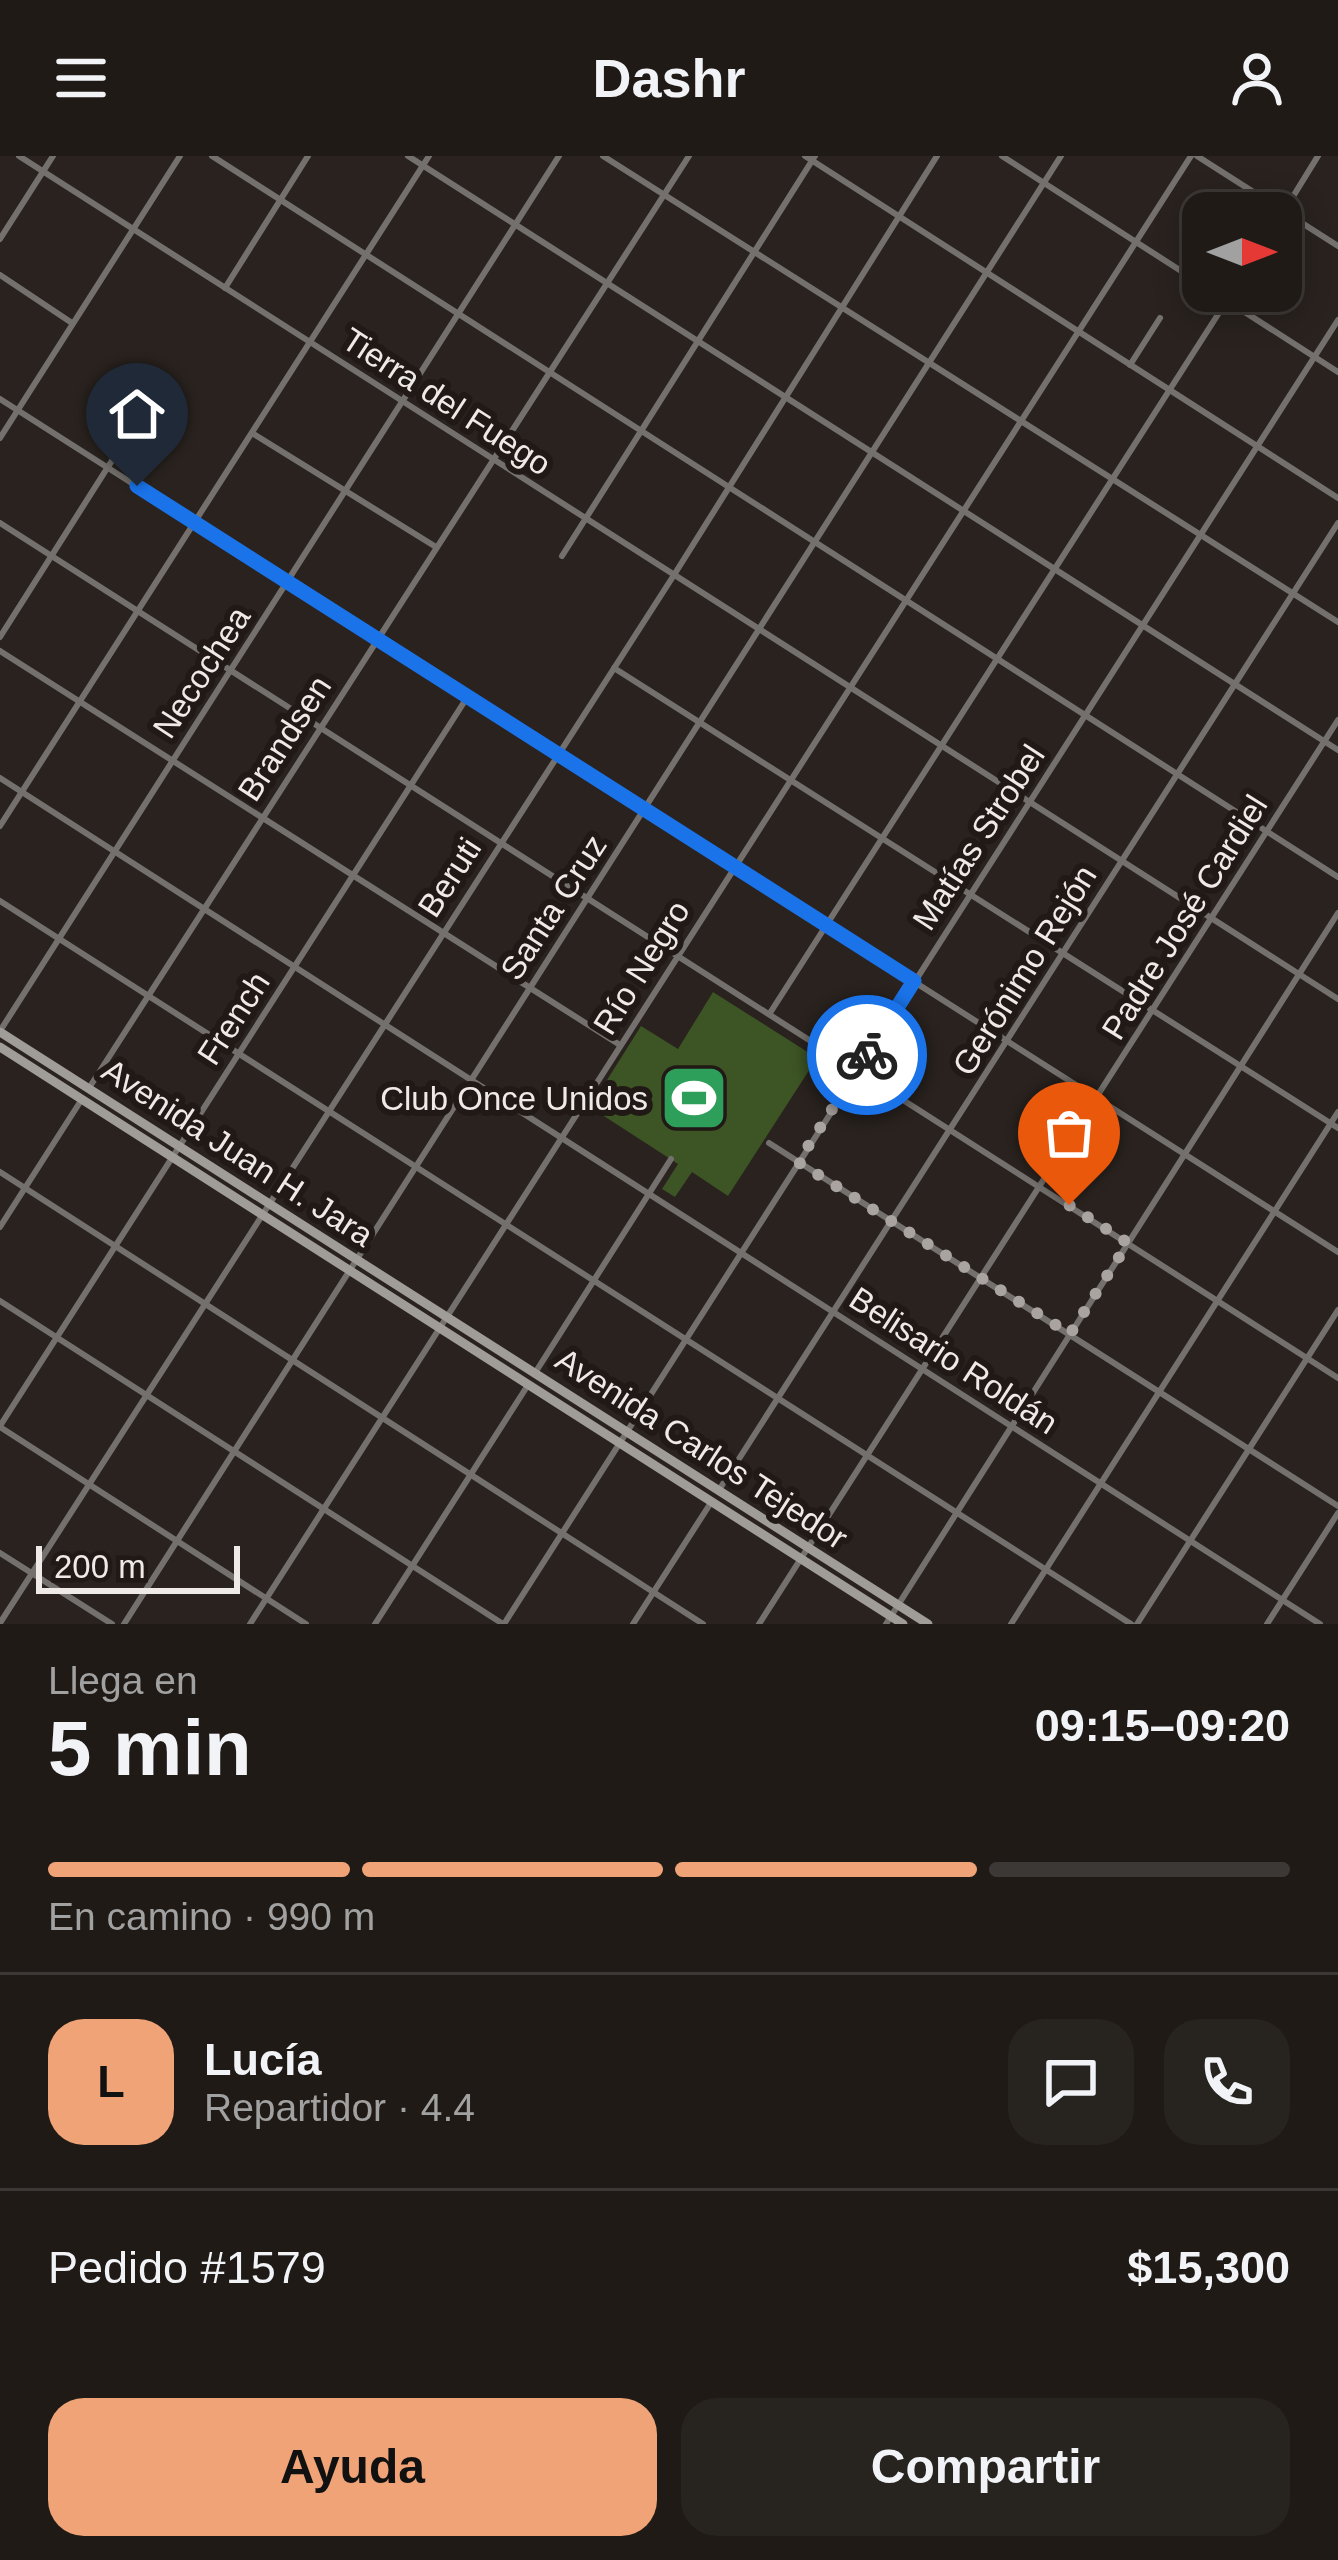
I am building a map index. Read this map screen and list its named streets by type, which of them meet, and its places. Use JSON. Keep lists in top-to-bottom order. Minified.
{"streets":{"main road":["Avenida Juan H. Jara","Avenida Carlos Tejedor"],"street":["Tierra del Fuego","Necochea","Brandsen","Matías Strobel","Beruti","Santa Cruz","Padre José Cardiel","Río Negro","Gerónimo Rejón","French","Belisario Roldán"]},"crossings":[["Tierra del Fuego","Necochea"],["Tierra del Fuego","Brandsen"],["Tierra del Fuego","Matías Strobel"],["Tierra del Fuego","Beruti"],["Tierra del Fuego","Santa Cruz"],["Tierra del Fuego","Padre José Cardiel"],["Tierra del Fuego","Río Negro"],["Tierra del Fuego","Gerónimo Rejón"],["Necochea","Avenida Juan H. Jara"],["Necochea","Belisario Roldán"],["Brandsen","Avenida Juan H. Jara"],["Brandsen","Belisario Roldán"],["Matías Strobel","Belisario Roldán"],["Matías Strobel","Avenida Carlos Tejedor"],["Beruti","Avenida Juan H. Jara"],["Beruti","Belisario Roldán"],["Santa Cruz","Avenida Juan H. Jara"],["Santa Cruz","Belisario Roldán"],["Padre José Cardiel","Belisario Roldán"],["Padre José Cardiel","Avenida Carlos Tejedor"],["Río Negro","Avenida Juan H. Jara"],["Río Negro","Belisario Roldán"],["Río Negro","Avenida Carlos Tejedor"],["Gerónimo Rejón","Belisario Roldán"],["Gerónimo Rejón","Avenida Carlos Tejedor"],["French","Avenida Juan H. Jara"],["French","Belisario Roldán"],["Avenida Juan H. Jara","Avenida Carlos Tejedor"]],"places":{"sports":["Club Once Unidos"]},"scale_bar":"200 m","north":"right","page":{"header":"Dashr","scale":"200 m","heading":["5 min","Llega en","09:15–09:20"],"panel":["Lucía","Repartidor · 4.4","Pedido #1579","$15,300"],"bar":"En camino · 990 m","round":"L","buttons":["Ayuda","Compartir"]}}
